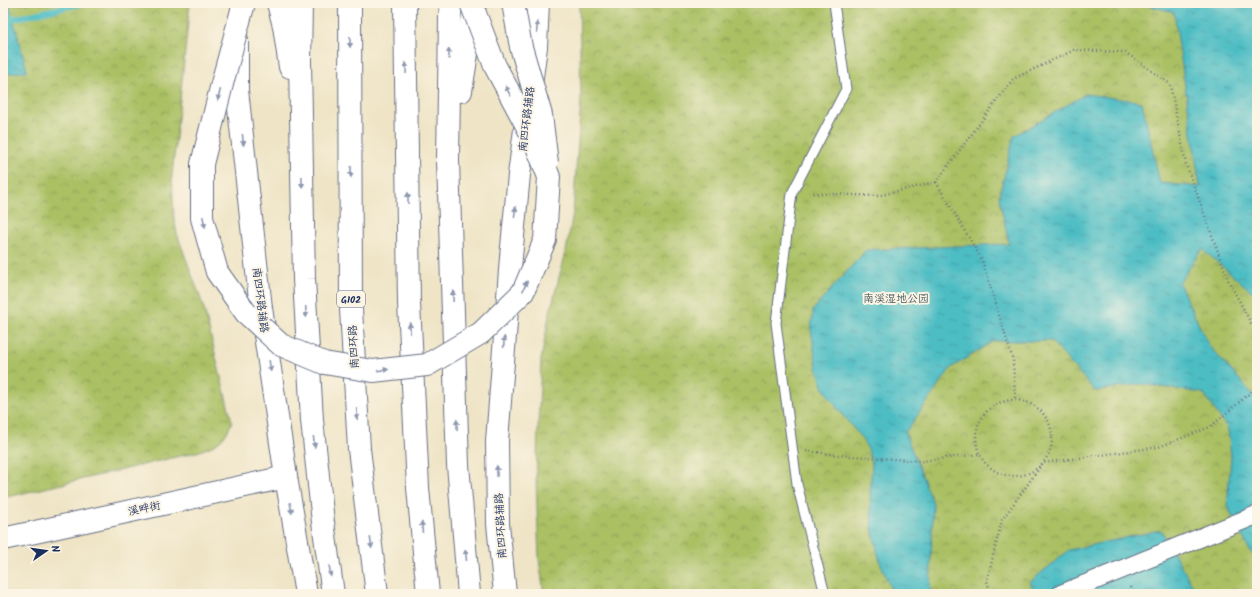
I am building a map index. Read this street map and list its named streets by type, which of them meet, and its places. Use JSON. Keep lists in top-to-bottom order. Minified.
{"streets":{"main road":["南四环路辅路","G102","南四环路","溪畔街"]},"crossings":[["南四环路辅路","溪畔街"]],"parks":["南溪湿地公园"],"north":"right"}
